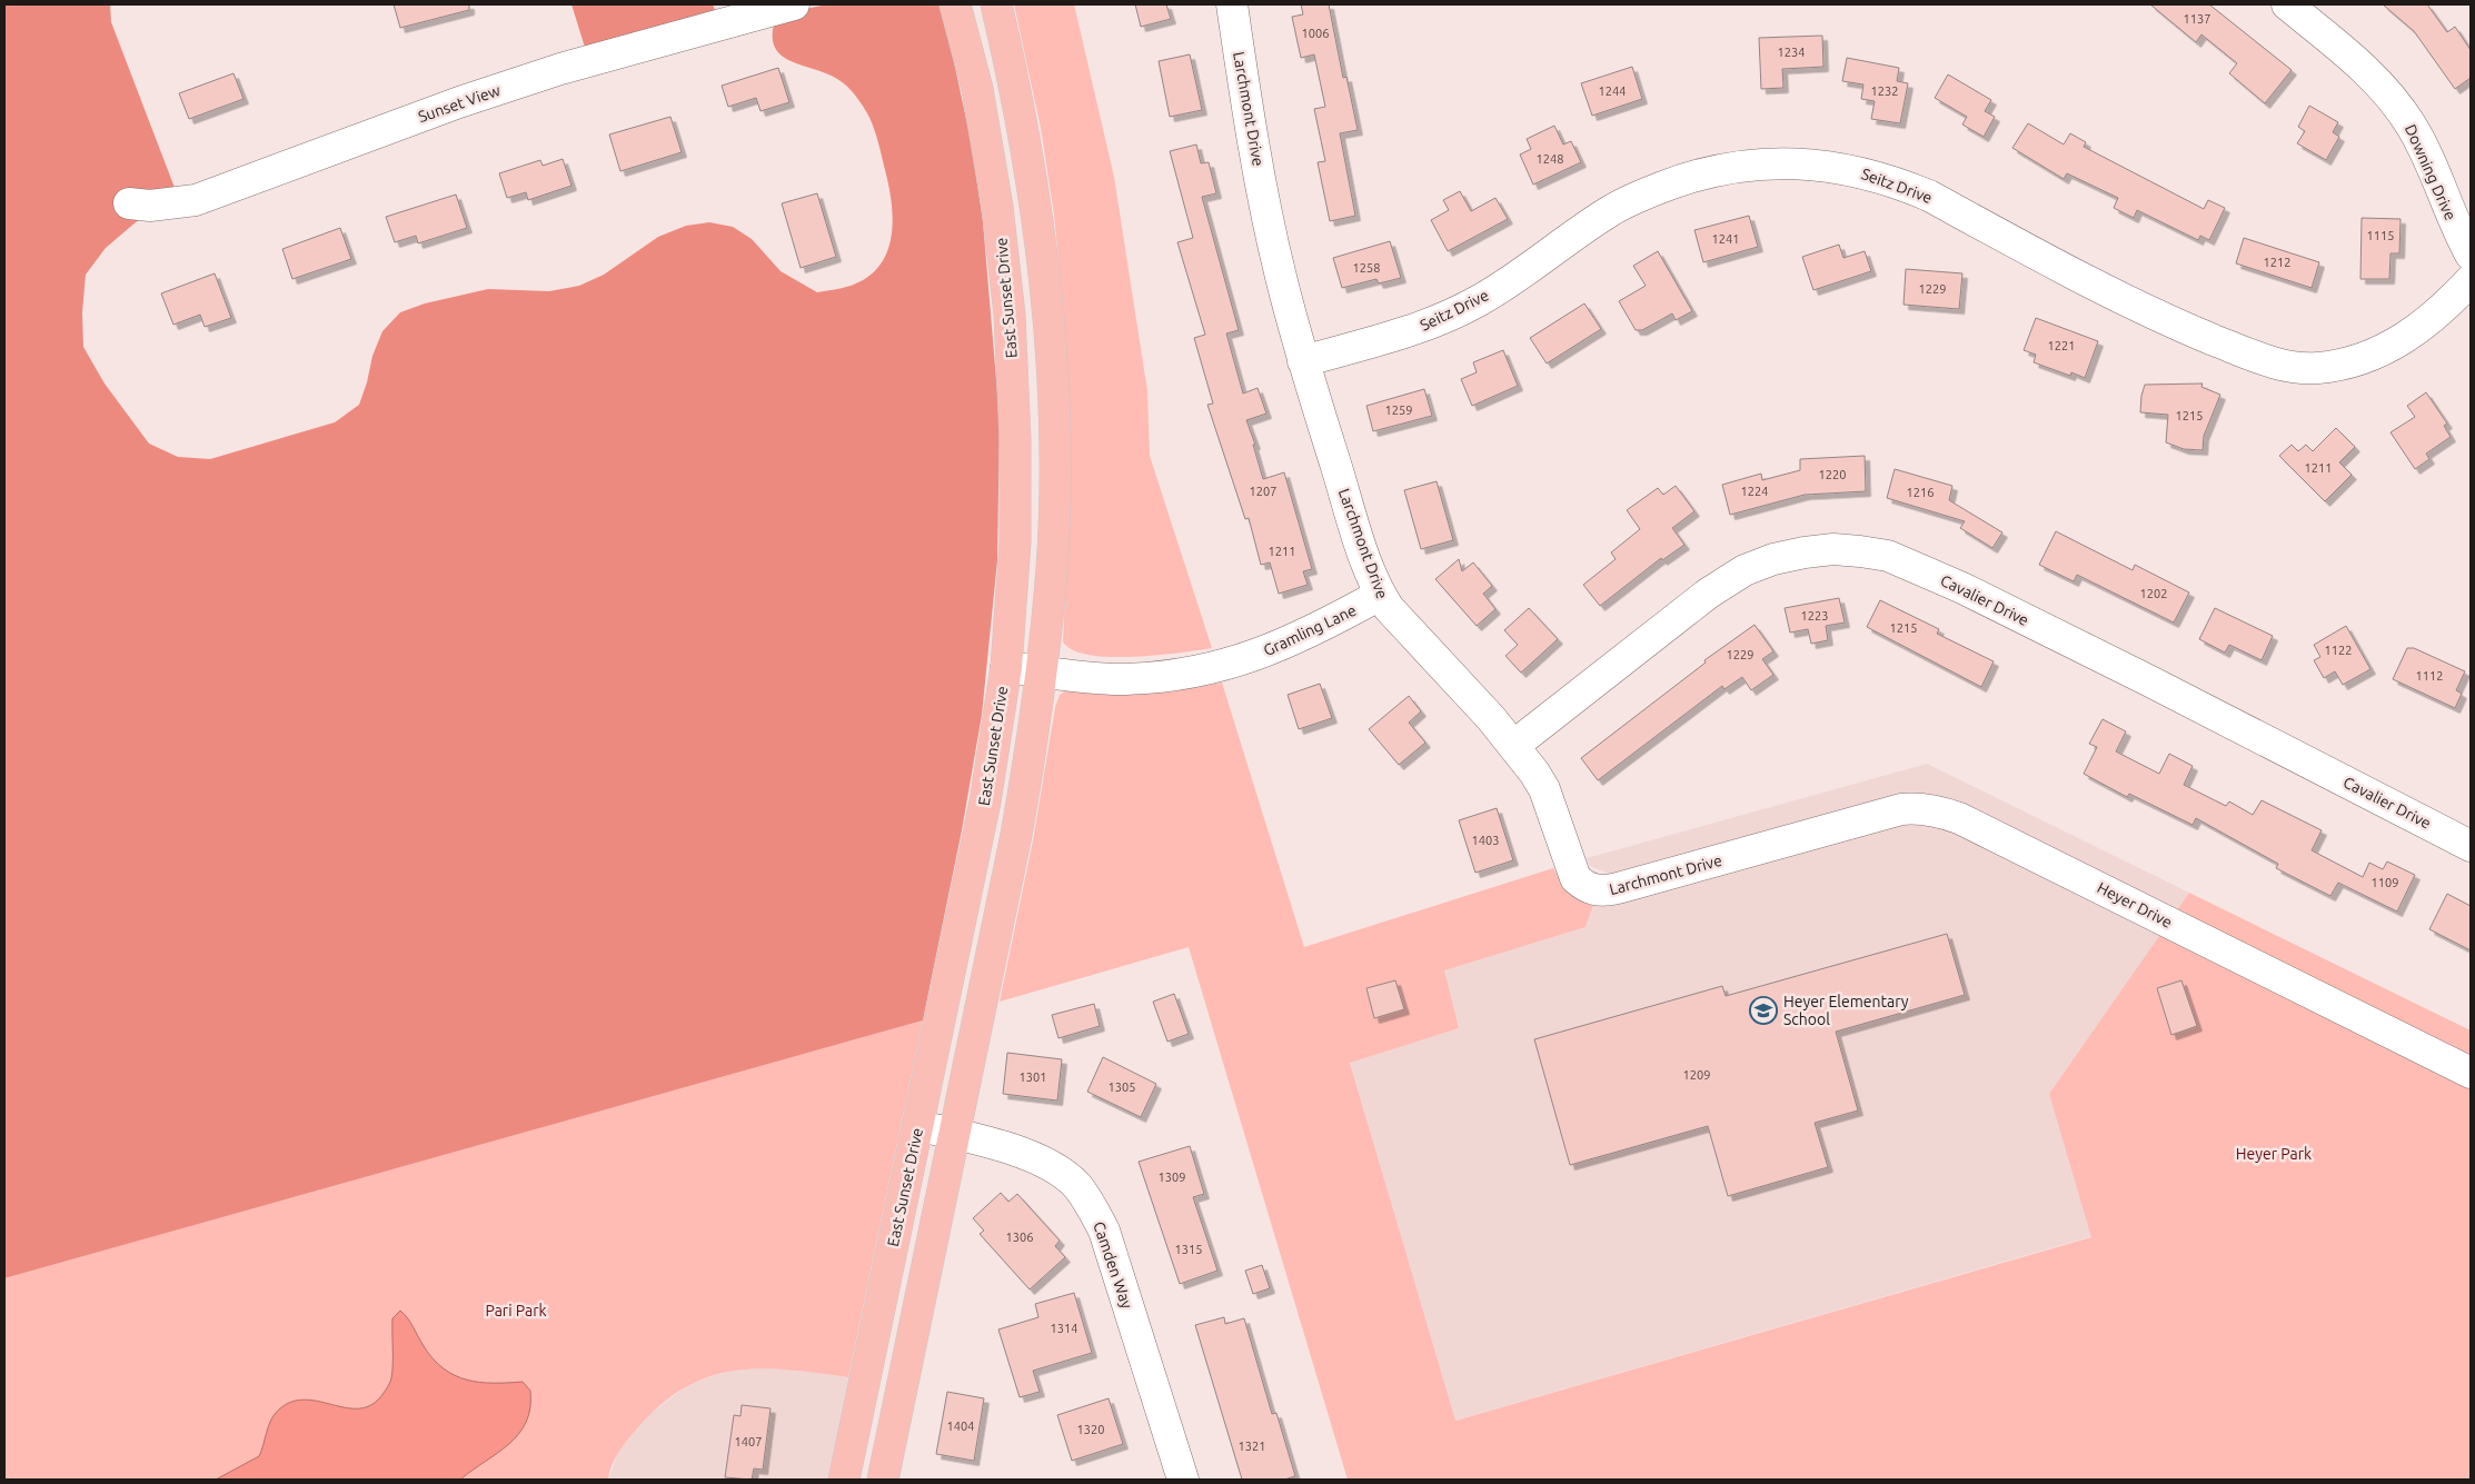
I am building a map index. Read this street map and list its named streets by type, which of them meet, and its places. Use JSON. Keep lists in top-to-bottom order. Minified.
{"streets":{"main road":["East Sunset Drive"],"street":["Sunset View","Larchmont Drive","Downing Drive","Seitz Drive","Cavalier Drive","Gramling Lane","Heyer Drive","Camden Way"]},"crossings":[["Larchmont Drive","Seitz Drive"],["Larchmont Drive","Cavalier Drive"],["Larchmont Drive","Gramling Lane"],["Larchmont Drive","Heyer Drive"],["East Sunset Drive","Gramling Lane"],["East Sunset Drive","Camden Way"]],"parks":["Heyer Park","Pari Park"],"places":{"school or university":["Heyer Elementary School"]},"house_numbers":["1137","1006","1234","1244","1232","1248","1115","1241","1212","1258","1229","1221","1259","1215","1211","1220","1207","1224","1216","1211","1202","1223","1215","1122","1229","1112","1403","1109","1209","1301","1305","1309","1306","1315","1314","1404","1320","1407","1321"]}
